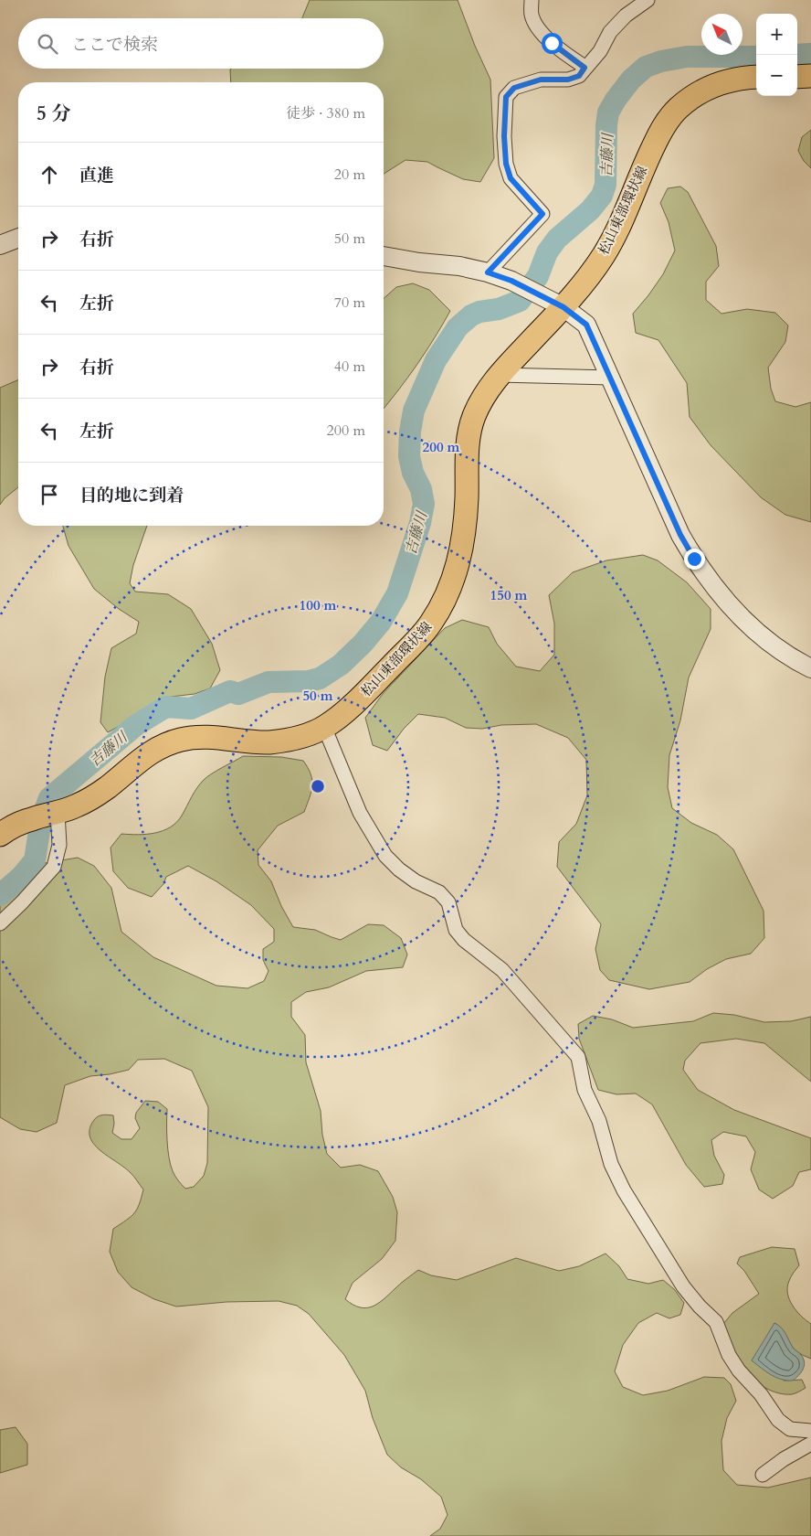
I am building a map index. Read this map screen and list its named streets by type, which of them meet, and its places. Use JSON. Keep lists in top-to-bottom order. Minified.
{"streets":{"main road":["松山東部環状線"]},"water":["吉藤川"],"north":"top left","page":{"map_buttons":["+","−"],"search":"ここで検索","heading":["5 分","徒歩 · 380 m"],"list":[["直進","20 m"],["右折","50 m"],["左折","70 m"],["右折","40 m"],["左折","200 m"],"目的地に到着"]},"rings":["200 m","150 m","100 m","50 m"]}
